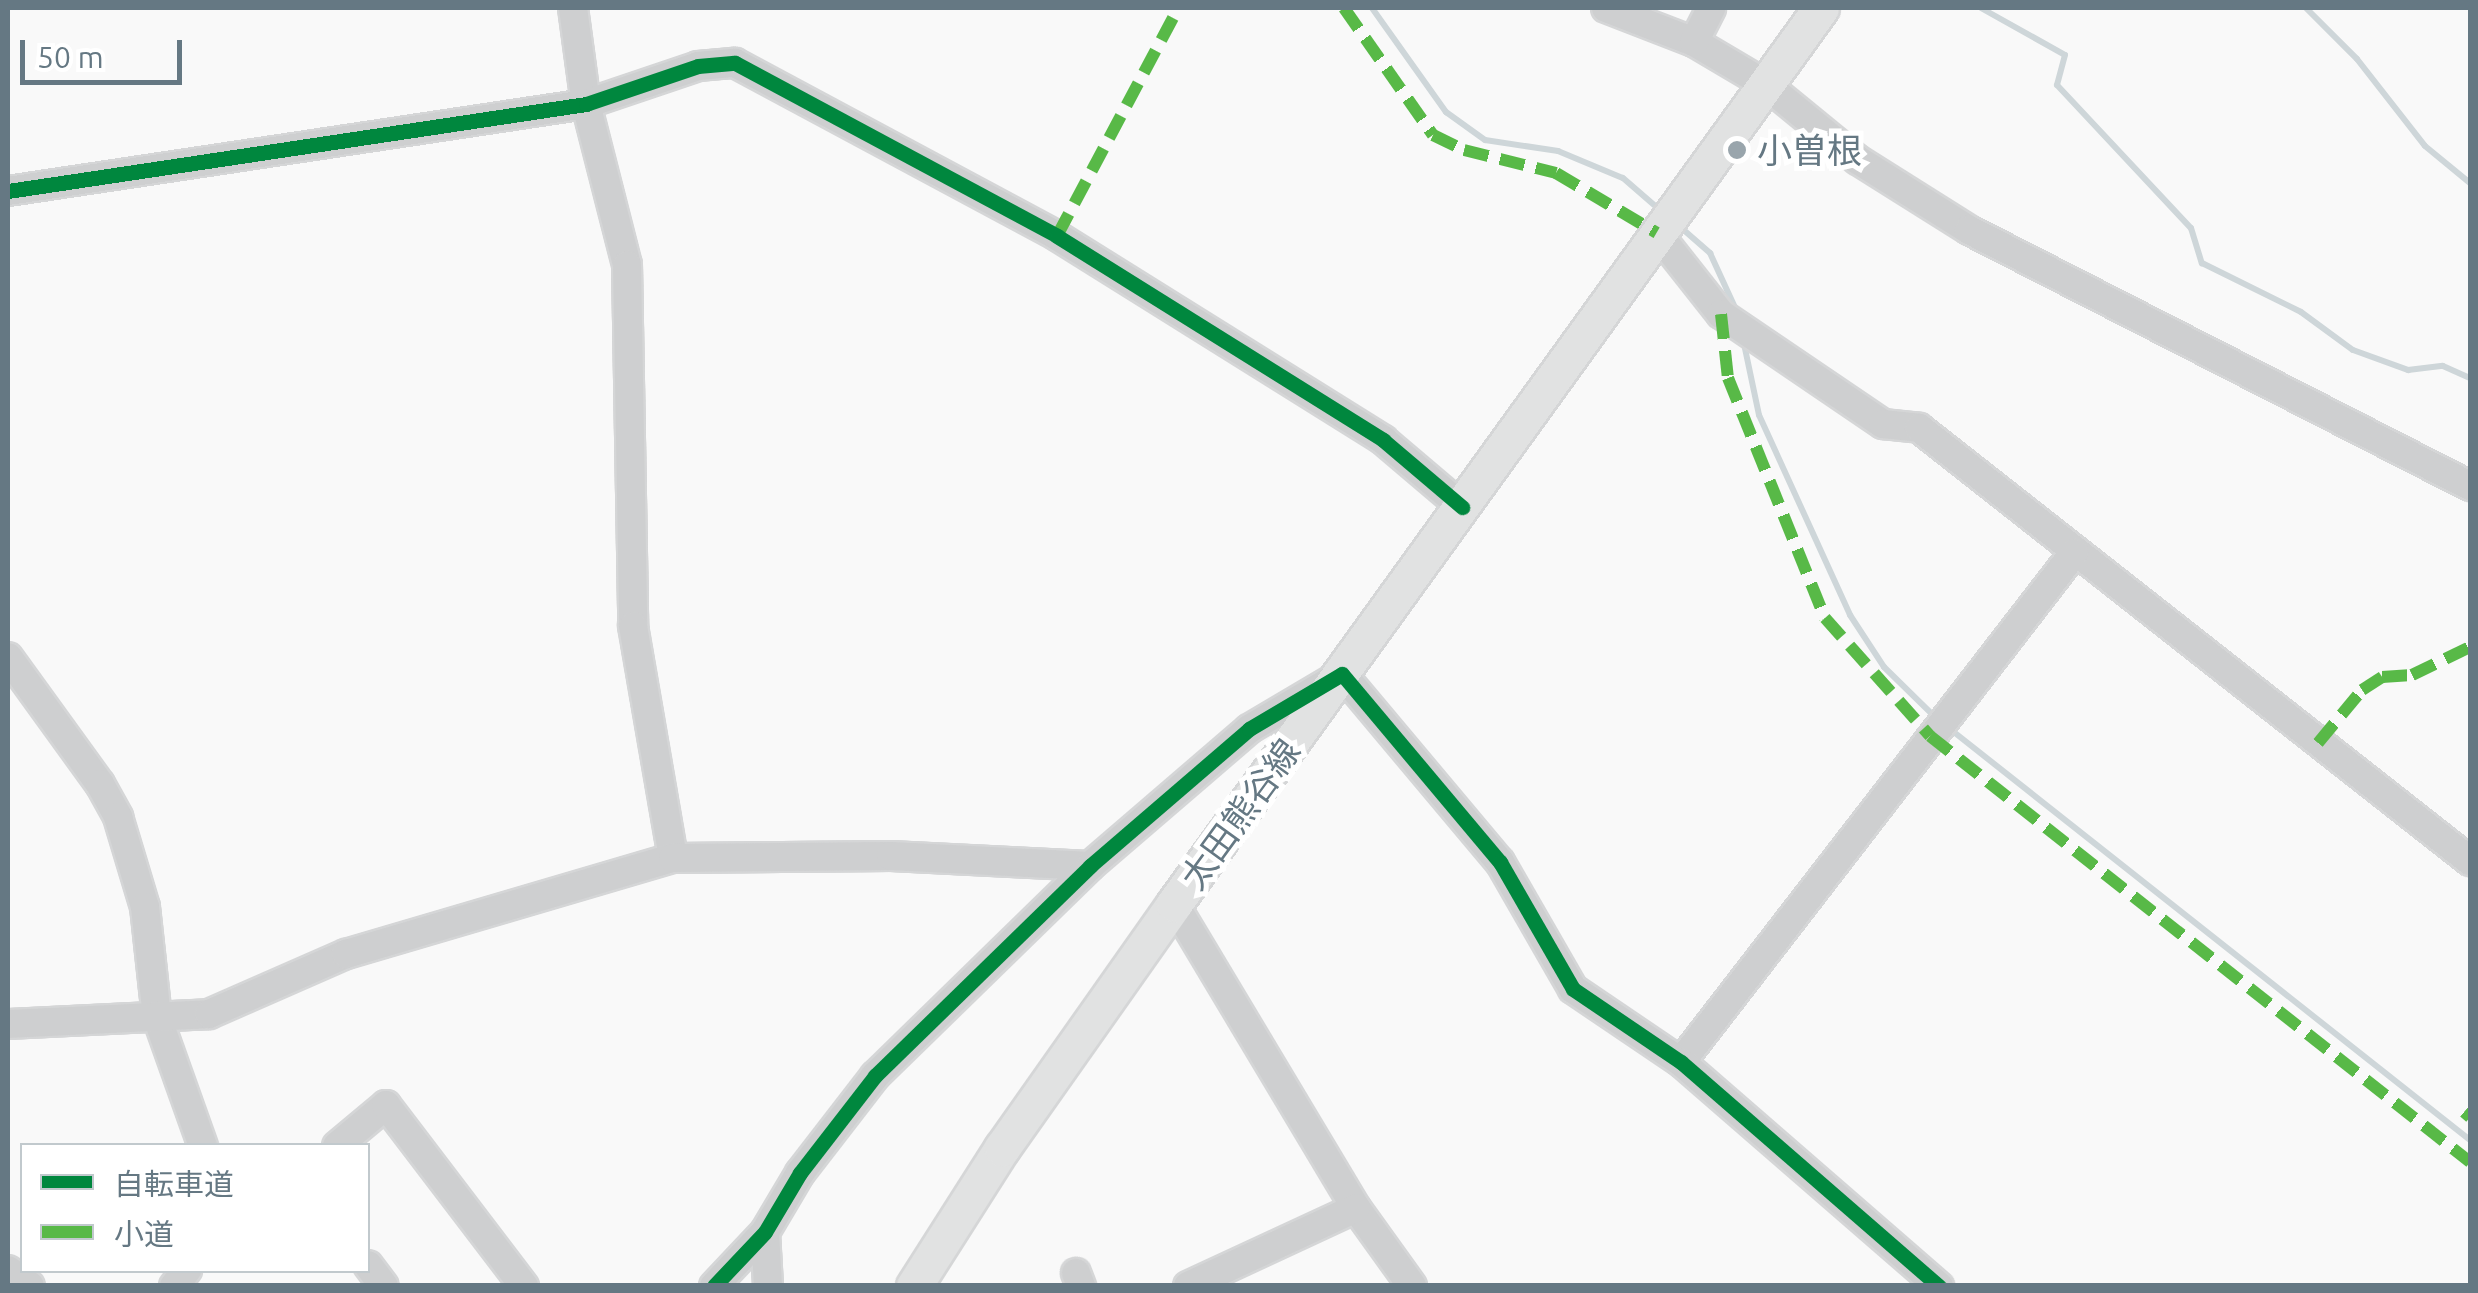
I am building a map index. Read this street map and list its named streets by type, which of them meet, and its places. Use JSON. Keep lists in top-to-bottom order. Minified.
{"streets":{"main road":["太田熊谷線"]},"places":["小曽根"],"legend":["自転車道","小道"],"scale_bar":"50 m"}
